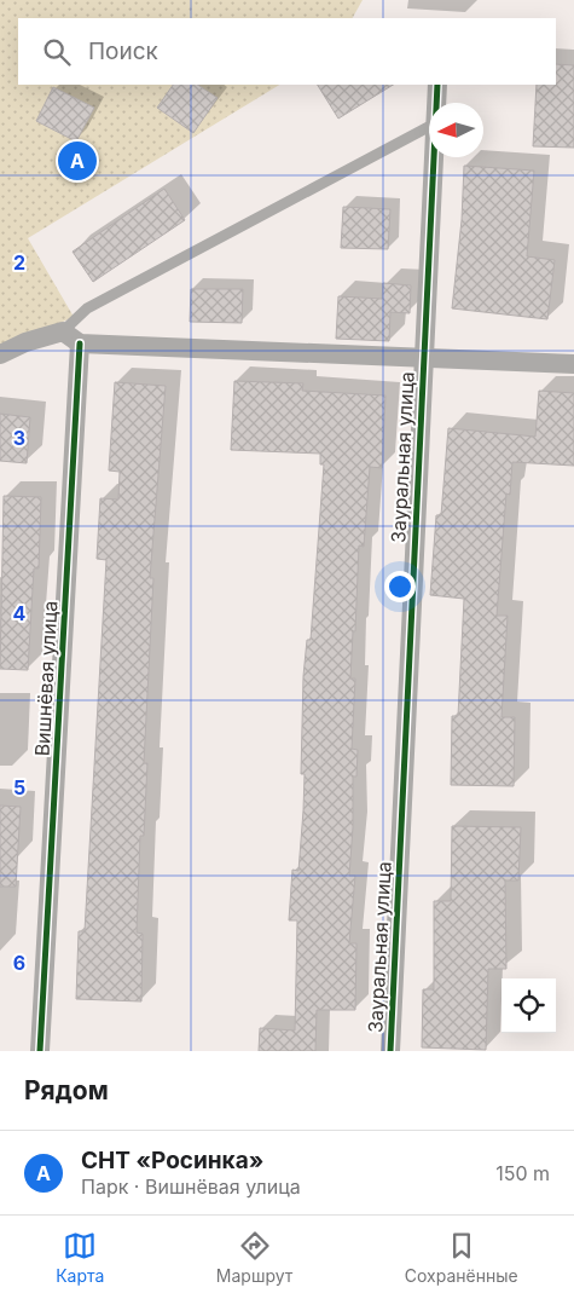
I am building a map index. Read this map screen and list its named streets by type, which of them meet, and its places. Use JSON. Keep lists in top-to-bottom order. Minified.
{"streets":{"street":["Зауральная улица","Вишнёвая улица"]},"north":"left","page":{"search":"Поиск","pins":"A","heading":"Рядом","list":[{"mark":"A","name":"СНТ «Росинка»","note":"Парк · Вишнёвая улица","value":"150 m"}],"nav":["Карта","Маршрут","Сохранённые"]},"grid":{"rows":["2","3","4","5","6"]}}
